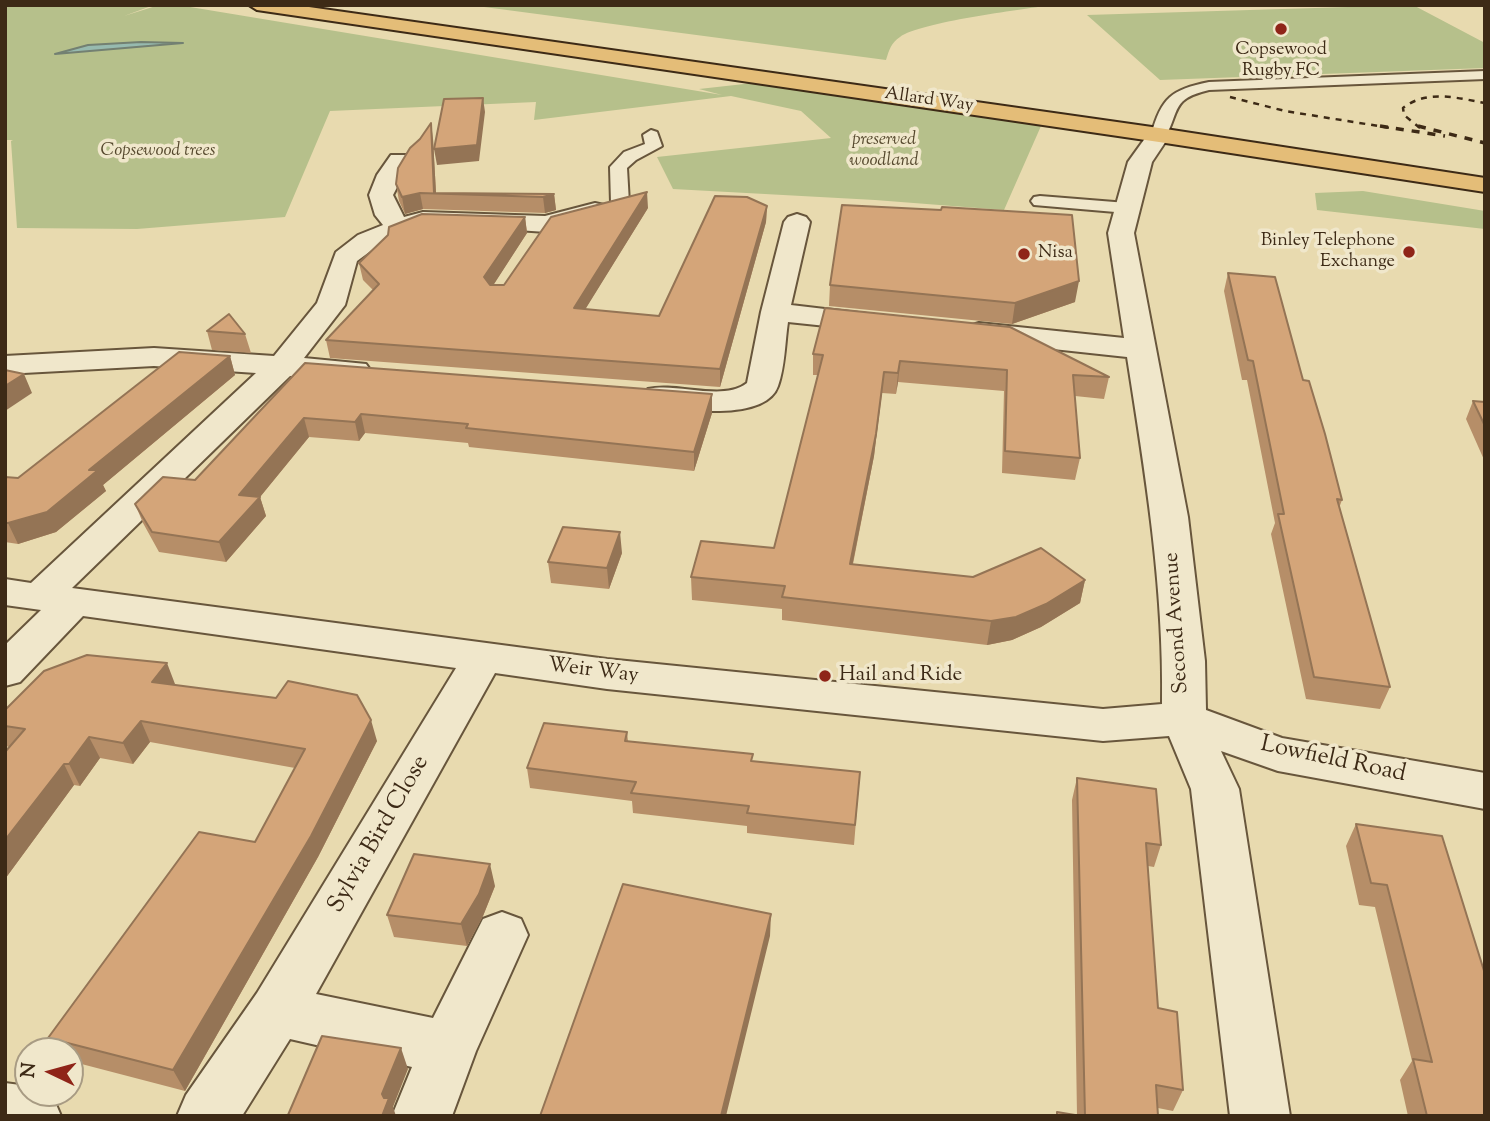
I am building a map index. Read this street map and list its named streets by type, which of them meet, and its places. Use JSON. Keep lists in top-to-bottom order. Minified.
{"streets":{"main road":["Allard Way"],"street":["Second Avenue","Weir Way","Lowfield Road","Sylvia Bird Close"]},"crossings":[["Allard Way","Second Avenue"],["Second Avenue","Weir Way"],["Second Avenue","Lowfield Road"],["Weir Way","Lowfield Road"],["Weir Way","Sylvia Bird Close"]],"parks":["preserved woodland","Copsewood trees"],"places":["Copsewood Rugby FC","Binley Telephone Exchange","Nisa","Hail and Ride"],"north":"left"}
